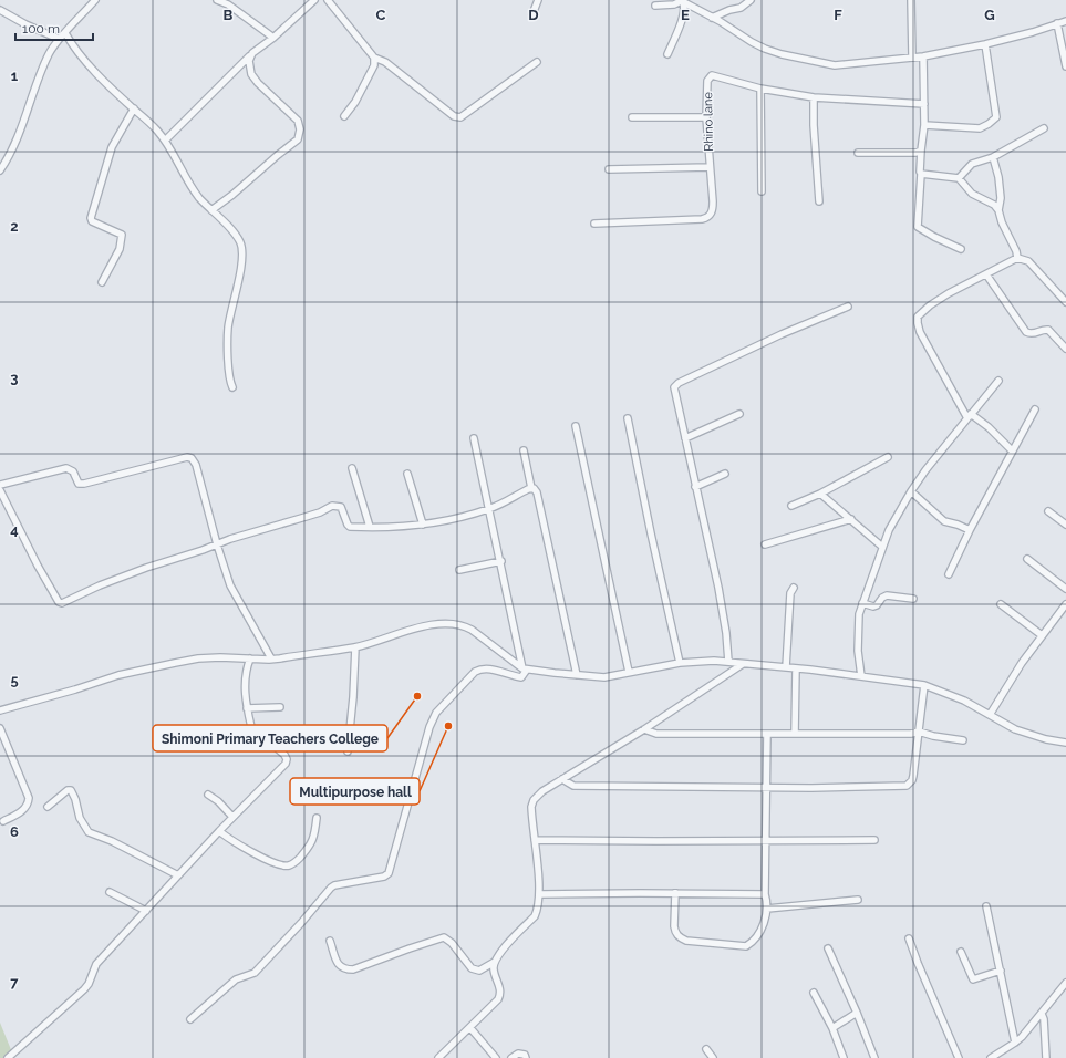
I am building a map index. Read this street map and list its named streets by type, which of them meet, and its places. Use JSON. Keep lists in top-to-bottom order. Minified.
{"streets":{"street":["Rhino lane"]},"places":["Shimoni Primary Teachers College","Multipurpose hall"],"scale_bar":"100 m","grid":{"columns":["B","C","D","E","F","G"],"rows":["1","2","3","4","5","6","7"]}}
